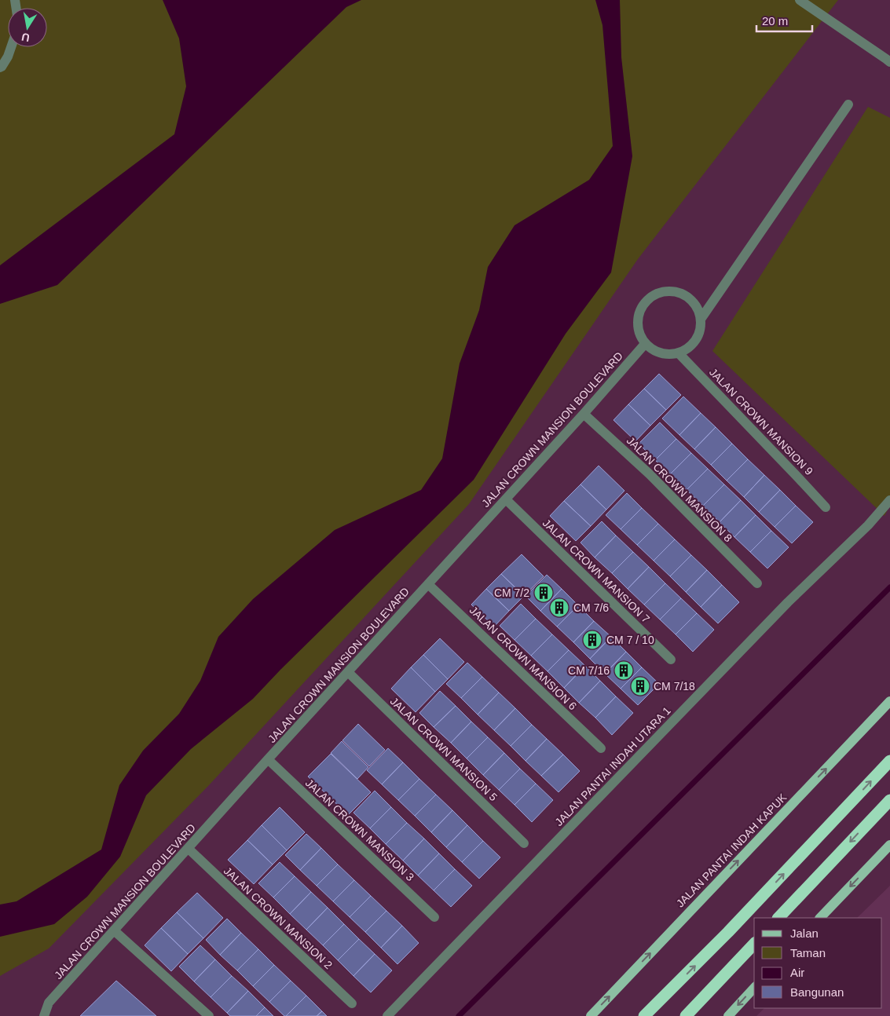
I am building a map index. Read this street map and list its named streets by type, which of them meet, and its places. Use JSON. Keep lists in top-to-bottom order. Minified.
{"streets":{"main road":["JALAN PANTAI INDAH KAPUK"],"street":["JALAN CROWN MANSION 9","JALAN CROWN MANSION BOULEVARD","JALAN CROWN MANSION 8","JALAN CROWN MANSION 7","JALAN CROWN MANSION 6","JALAN CROWN MANSION 5","JALAN PANTAI INDAH UTARA 1","JALAN CROWN MANSION 3","JALAN CROWN MANSION 2"]},"crossings":[["JALAN CROWN MANSION 9","JALAN CROWN MANSION BOULEVARD"],["JALAN CROWN MANSION BOULEVARD","JALAN CROWN MANSION 8"],["JALAN CROWN MANSION BOULEVARD","JALAN CROWN MANSION 7"],["JALAN CROWN MANSION BOULEVARD","JALAN CROWN MANSION 6"],["JALAN CROWN MANSION BOULEVARD","JALAN CROWN MANSION 5"],["JALAN CROWN MANSION BOULEVARD","JALAN CROWN MANSION 3"],["JALAN CROWN MANSION BOULEVARD","JALAN CROWN MANSION 2"]],"one_way":["JALAN PANTAI INDAH KAPUK"],"places":{"building":["CM 7/2","CM 7/6","CM 7 / 10","CM 7/16","CM 7/18"]},"legend":["Jalan","Taman","Air","Bangunan"],"scale_bar":"20 m","north":"bottom"}
